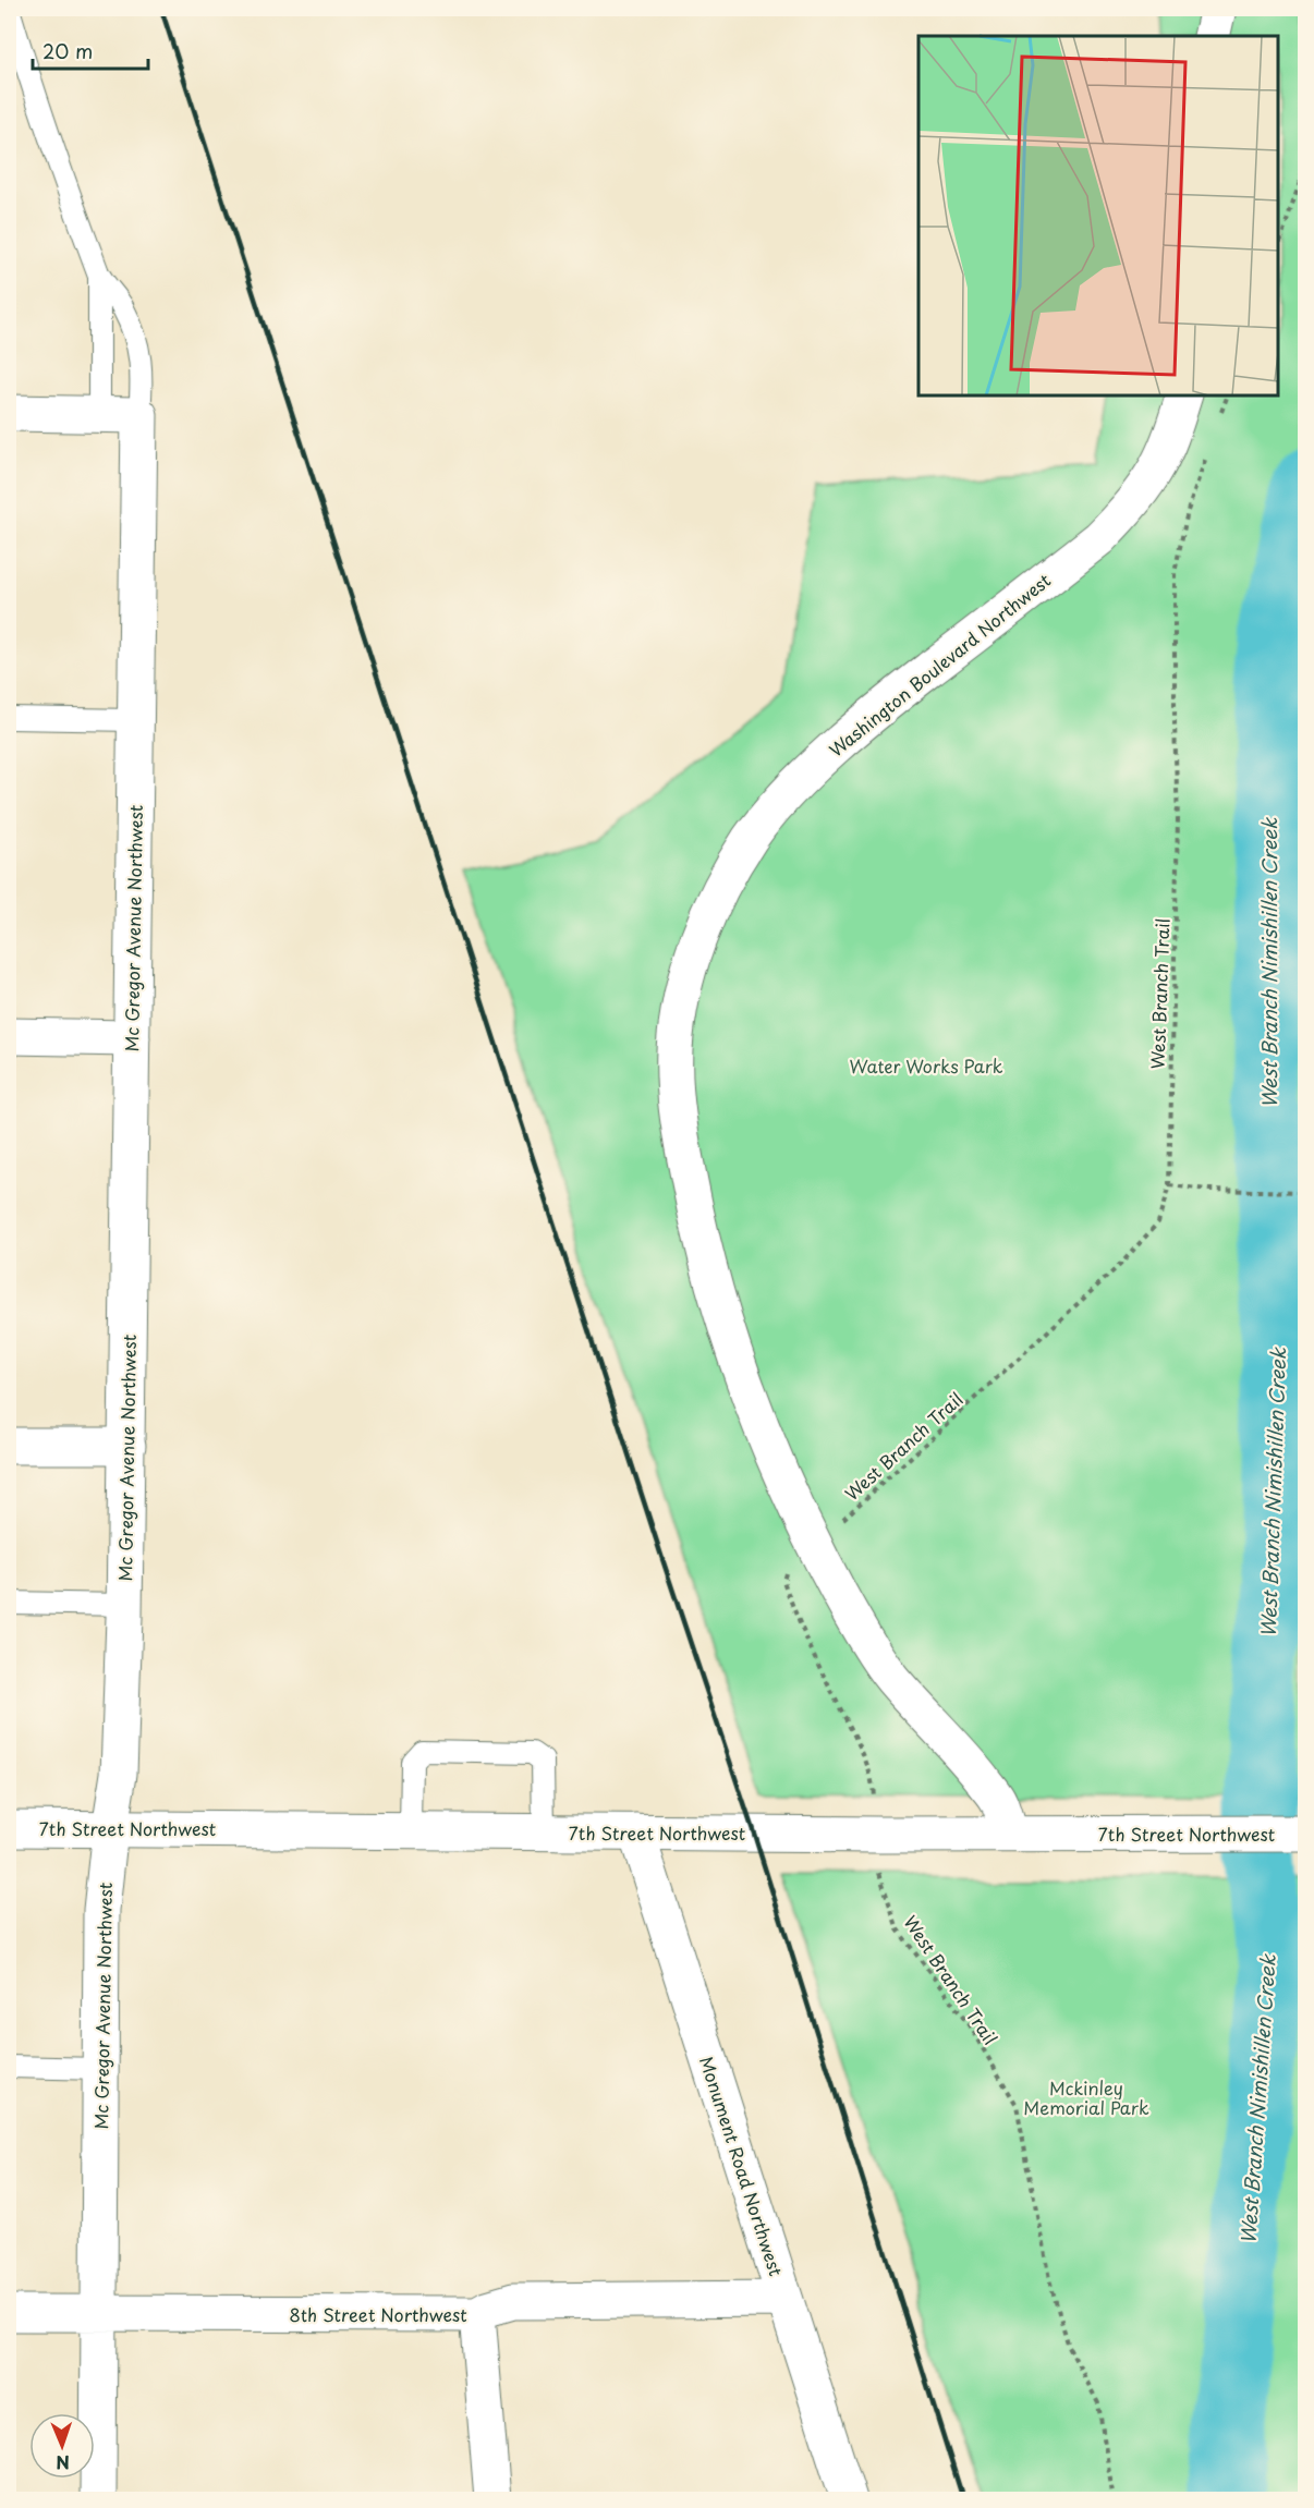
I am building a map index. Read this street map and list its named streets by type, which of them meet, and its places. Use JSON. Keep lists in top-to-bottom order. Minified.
{"streets":{"street":["Washington Boulevard Northwest","Mc Gregor Avenue Northwest","7th Street Northwest","Monument Road Northwest","8th Street Northwest"],"path":["West Branch Trail"]},"crossings":[["Washington Boulevard Northwest","West Branch Trail"],["Washington Boulevard Northwest","7th Street Northwest"],["Mc Gregor Avenue Northwest","7th Street Northwest"],["Mc Gregor Avenue Northwest","8th Street Northwest"],["West Branch Trail","7th Street Northwest"],["7th Street Northwest","Monument Road Northwest"],["Monument Road Northwest","8th Street Northwest"]],"water":["West Branch Nimishillen Creek"],"parks":["Water Works Park","Mckinley Memorial Park"],"scale_bar":"20 m","north":"bottom"}
